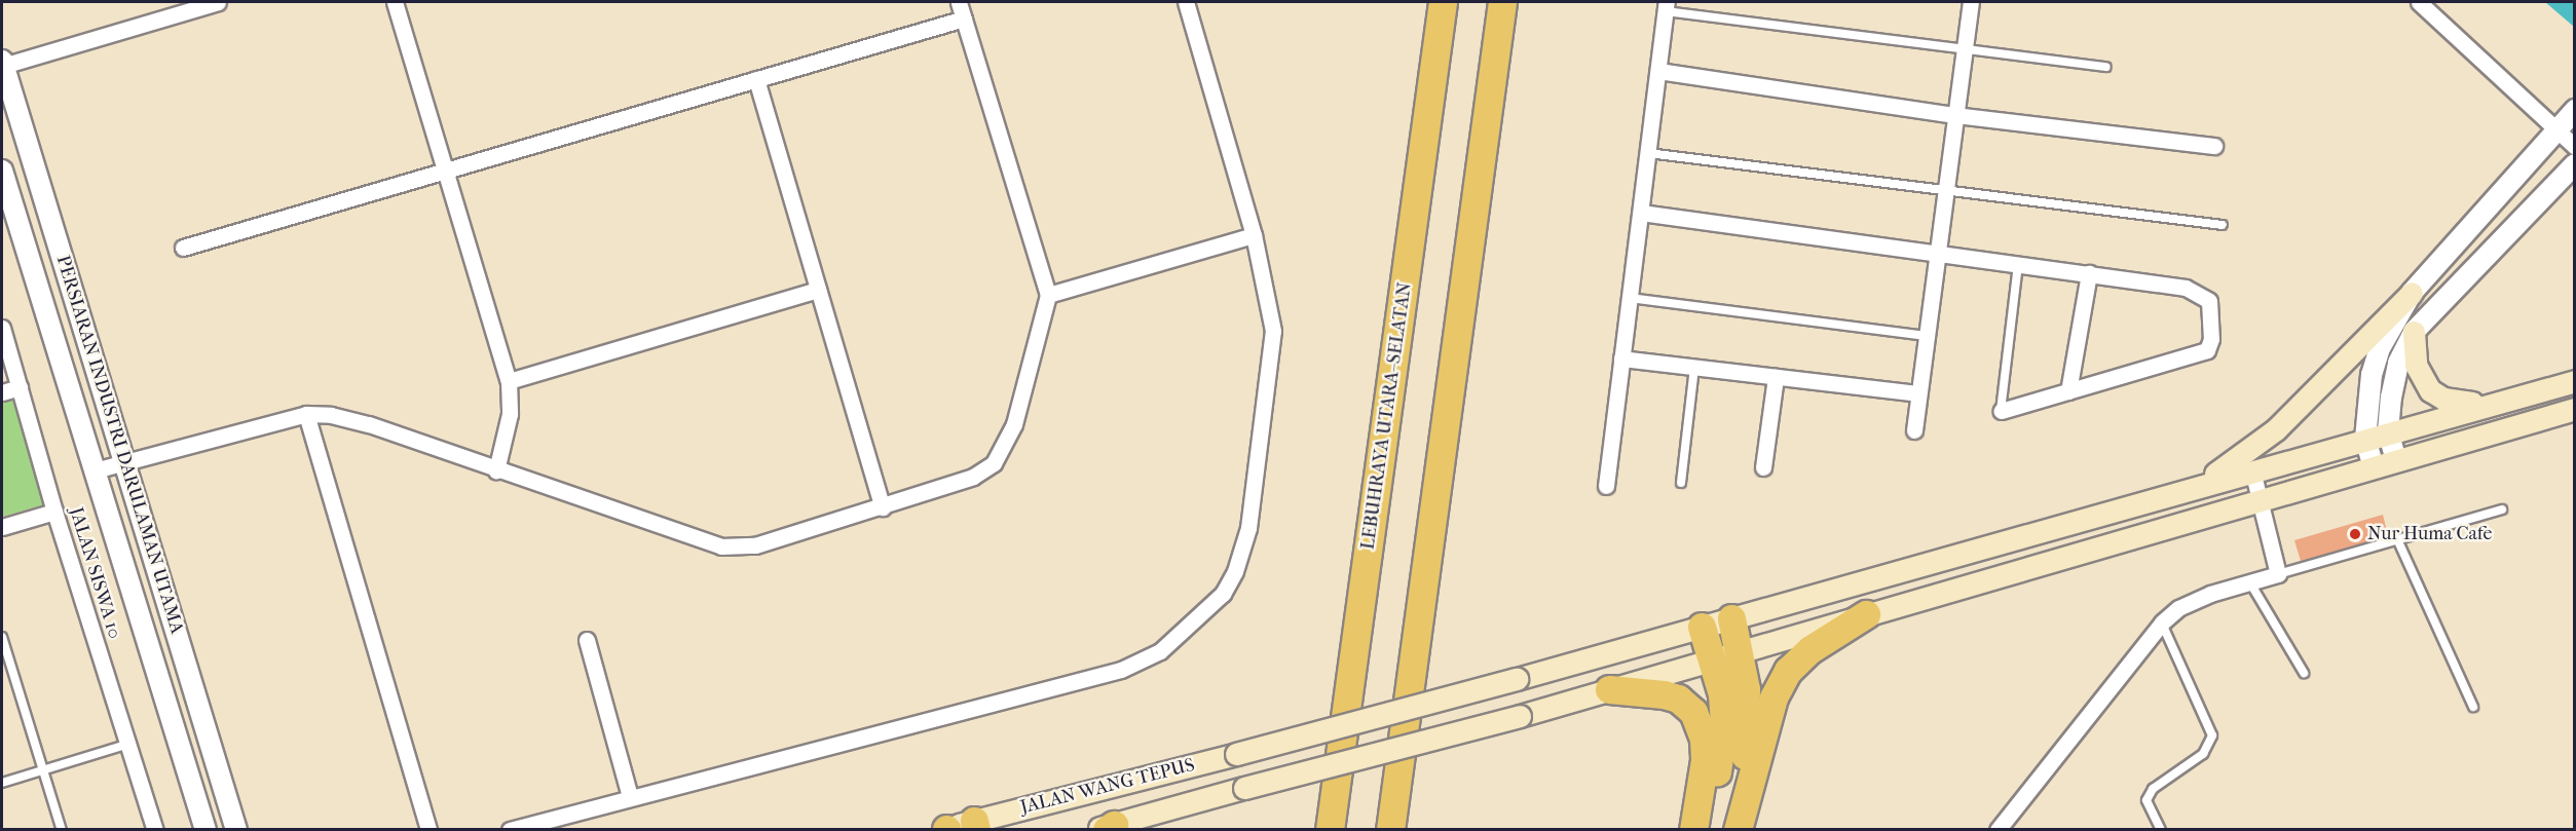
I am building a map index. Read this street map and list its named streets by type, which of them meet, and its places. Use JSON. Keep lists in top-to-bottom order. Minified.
{"streets":{"highway":["LEBUHRAYA UTARA–SELATAN"],"main road":["JALAN WANG TEPUS"],"street":["PERSIARAN INDUSTRI DARULAMAN UTAMA","JALAN SISWA 10"]},"places":["Nur Huma Cafe"]}
